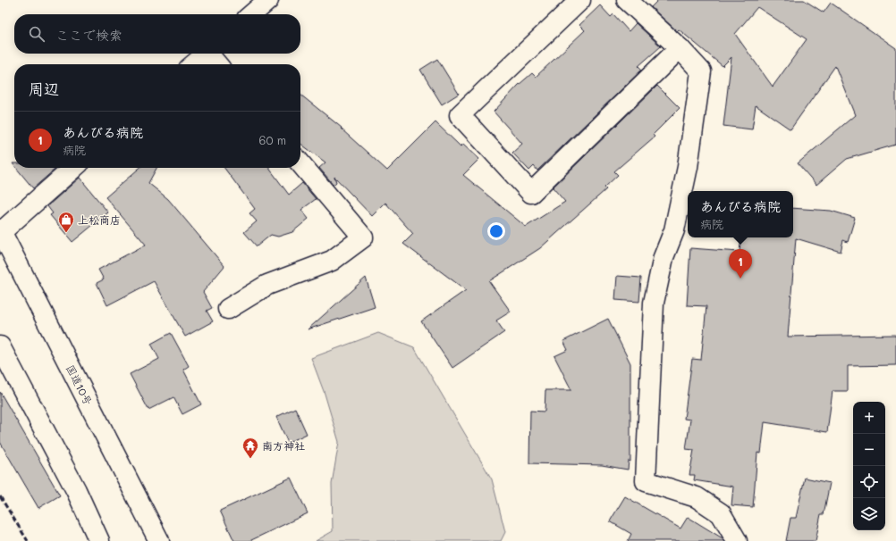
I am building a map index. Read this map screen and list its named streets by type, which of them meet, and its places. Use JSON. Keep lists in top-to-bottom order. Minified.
{"streets":{"main road":["国道10号"]},"places":{"shop":["上松商店"],"temple":["南方神社"]},"page":{"search":"ここで検索","heading":"周辺","list":[{"mark":"1","name":"あんびる病院","note":"病院","value":"60 m"}],"popup":["あんびる病院","病院"],"pins":"1","map_buttons":["+","−"]}}
